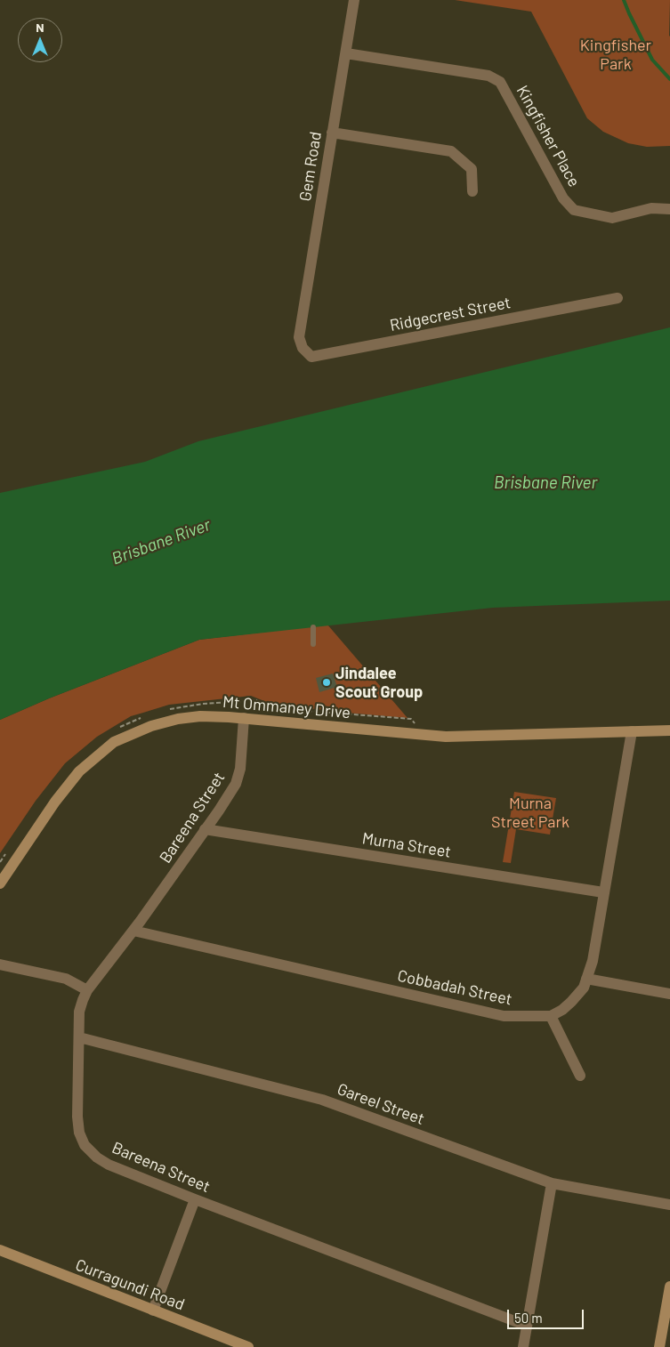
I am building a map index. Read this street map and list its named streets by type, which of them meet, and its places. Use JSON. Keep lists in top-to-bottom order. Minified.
{"streets":{"street":["Kingfisher Place","Gem Road","Ridgecrest Street","Mt Ommaney Drive","Bareena Street","Murna Street","Cobbadah Street","Gareel Street","Curragundi Road"]},"crossings":[["Kingfisher Place","Gem Road"],["Gem Road","Ridgecrest Street"],["Mt Ommaney Drive","Bareena Street"],["Bareena Street","Murna Street"],["Bareena Street","Cobbadah Street"],["Bareena Street","Gareel Street"]],"water":["Brisbane River"],"parks":["Kingfisher Park","Murna Street Park"],"places":["Jindalee Scout Group"],"scale_bar":"50 m","north":"top"}
